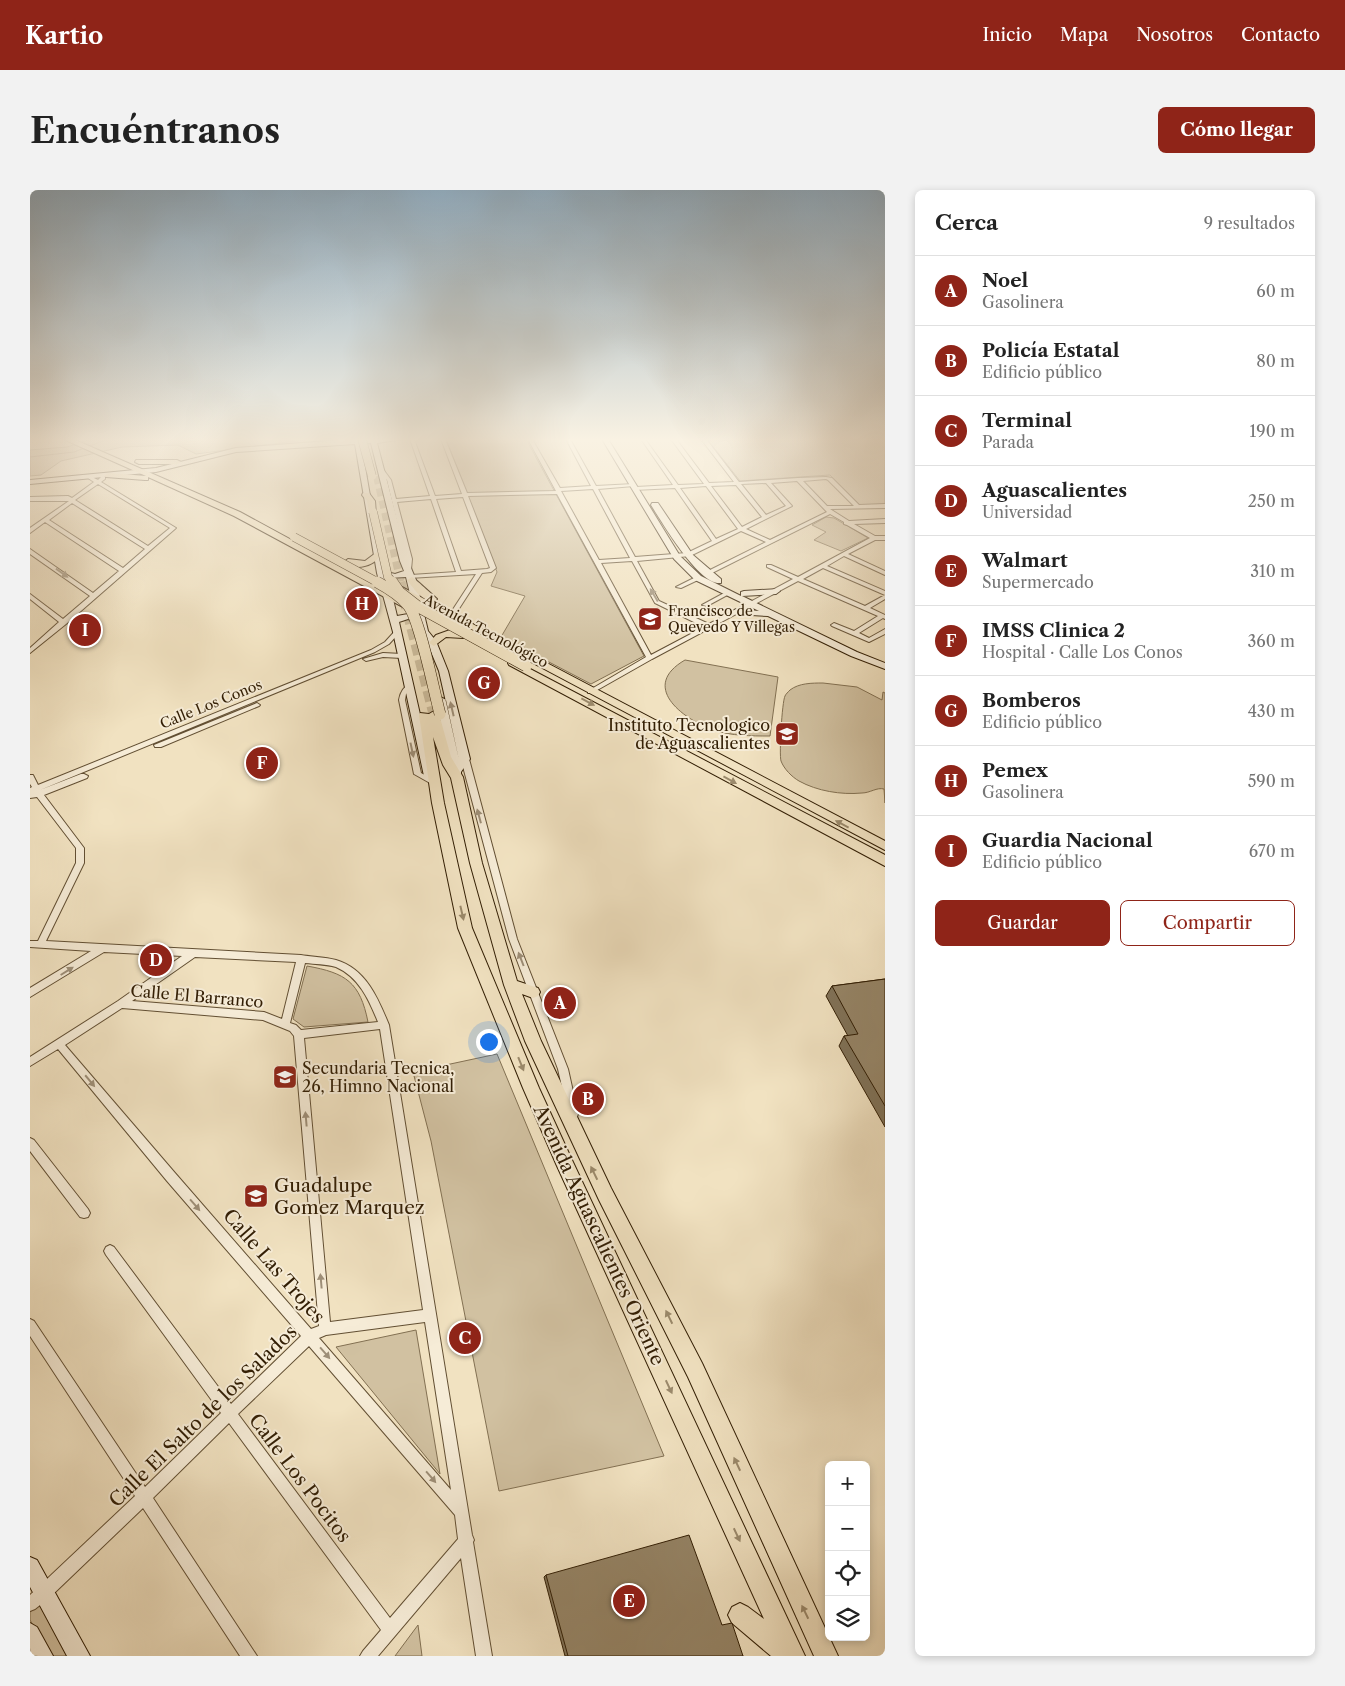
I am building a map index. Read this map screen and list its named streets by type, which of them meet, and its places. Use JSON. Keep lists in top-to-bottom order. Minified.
{"streets":{"main road":["Avenida Tecnológico","Avenida Aguascalientes Oriente"],"street":["Calle Los Conos","Calle El Barranco","Calle Las Trojes","Calle El Salto de los Salados","Calle Los Pocitos"]},"crossings":[["Avenida Tecnológico","Avenida Aguascalientes Oriente"],["Calle Los Conos","Avenida Aguascalientes Oriente"],["Calle Las Trojes","Calle El Salto de los Salados"],["Calle El Salto de los Salados","Calle Los Pocitos"]],"one_way":["Calle Las Trojes"],"places":{"school or university":["Francisco de Quevedo Y Villegas","Instituto Tecnologico de Aguascalientes","Secundaria Tecnica, 26, Himno Nacional","Guadalupe Gomez Marquez"]},"page":{"header":"Kartio","nav":["Inicio","Mapa","Nosotros","Contacto"],"buttons":["Cómo llegar",["Guardar","Compartir"]],"title":"Encuéntranos","heading":["Cerca","9 resultados"],"list":[{"mark":"A","name":"Noel","note":"Gasolinera","value":"60 m"},{"mark":"B","name":"Policía Estatal","note":"Edificio público","value":"80 m"},{"mark":"C","name":"Terminal","note":"Parada","value":"190 m"},{"mark":"D","name":"Aguascalientes","note":"Universidad","value":"250 m"},{"mark":"E","name":"Walmart","note":"Supermercado","value":"310 m"},{"mark":"F","name":"IMSS Clinica 2","note":"Hospital · Calle Los Conos","value":"360 m"},{"mark":"G","name":"Bomberos","note":"Edificio público","value":"430 m"},{"mark":"H","name":"Pemex","note":"Gasolinera","value":"590 m"},{"mark":"I","name":"Guardia Nacional","note":"Edificio público","value":"670 m"}],"pins":["H","I","G","F","D","A","B","C","E"],"map_buttons":["+","−"]}}
